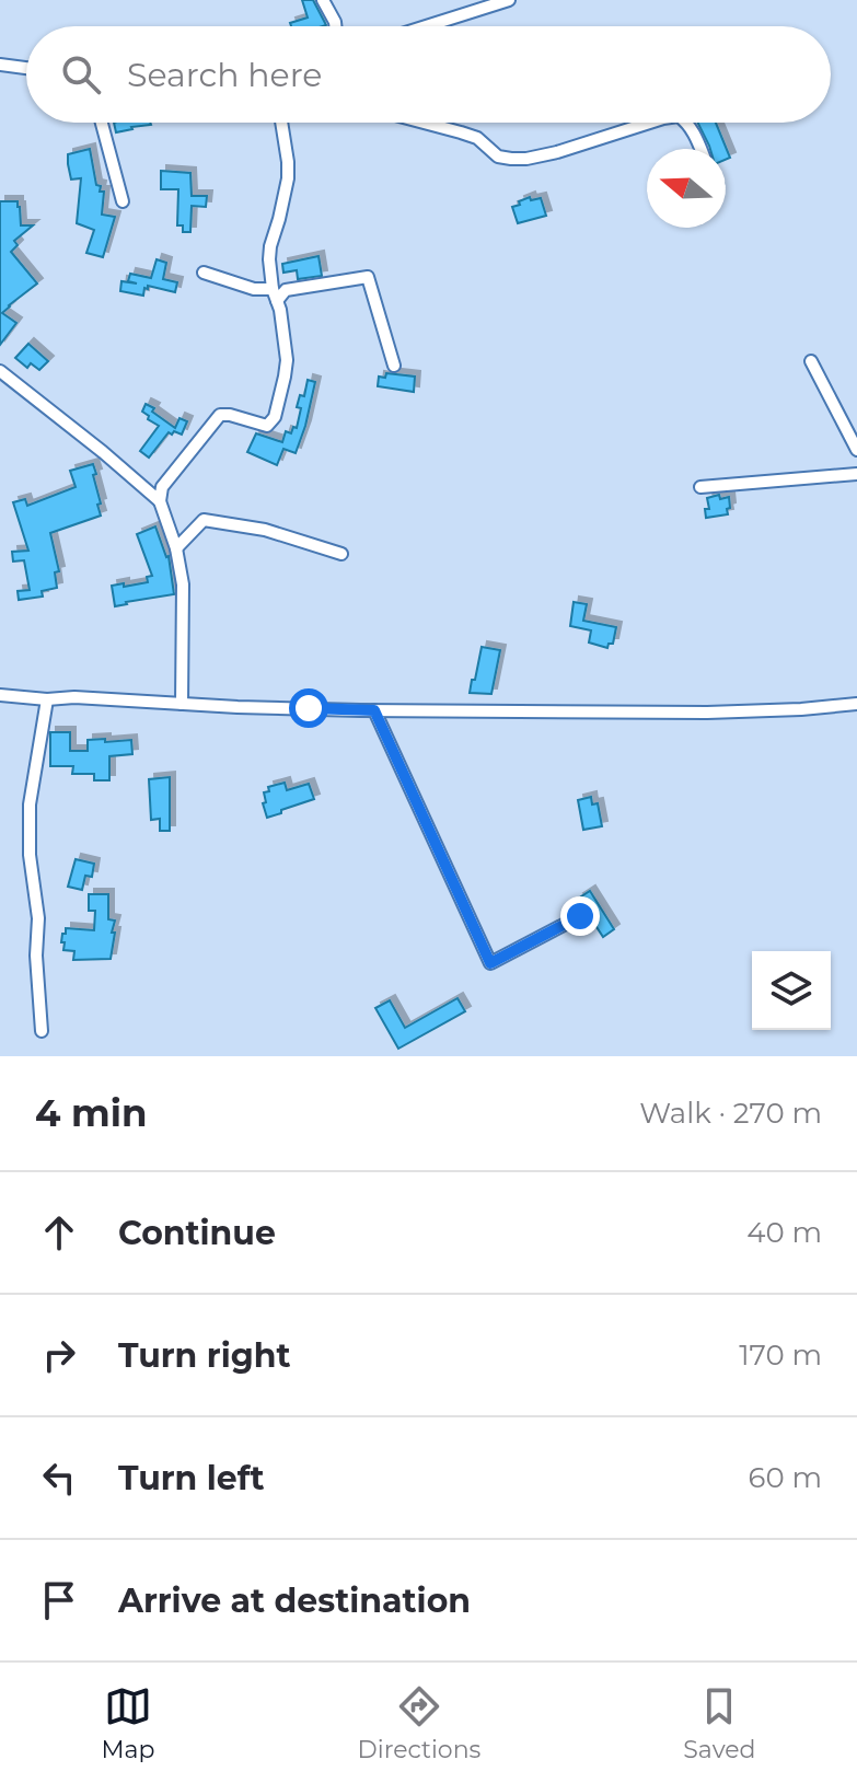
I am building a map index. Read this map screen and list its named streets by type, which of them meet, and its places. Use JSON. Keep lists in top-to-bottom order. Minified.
{"north":"left","page":{"search":"Search here","heading":["4 min","Walk · 270 m"],"list":[["Continue","40 m"],["Turn right","170 m"],["Turn left","60 m"],"Arrive at destination"],"nav":["Map","Directions","Saved"]}}
